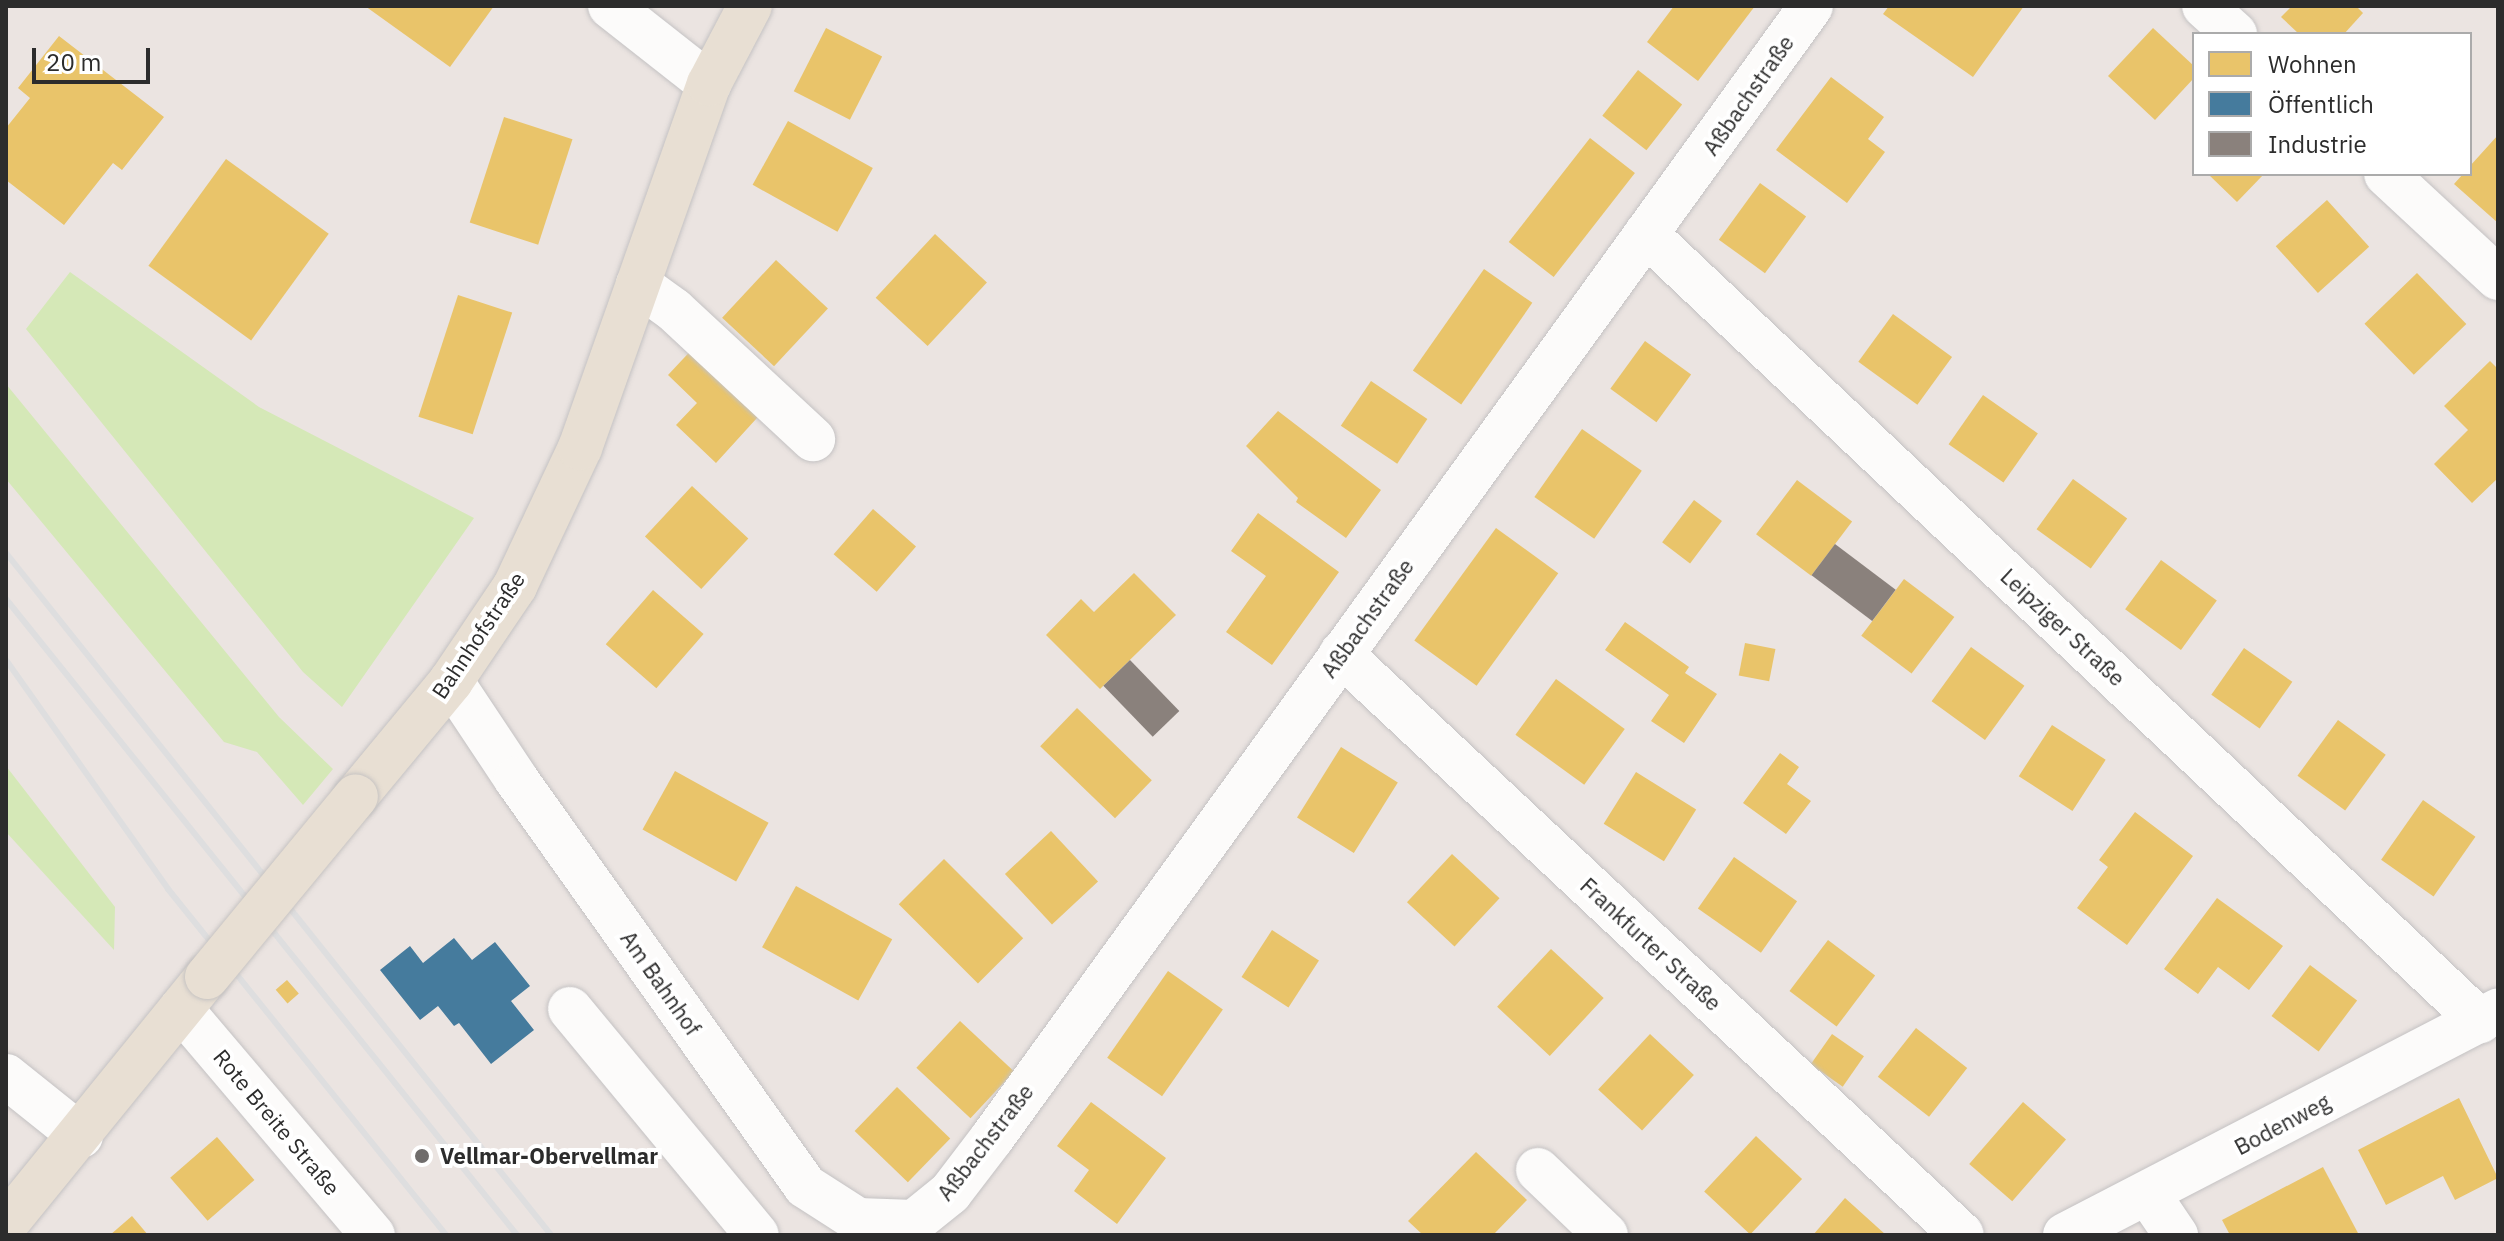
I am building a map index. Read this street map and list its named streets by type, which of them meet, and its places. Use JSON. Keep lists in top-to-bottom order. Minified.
{"streets":{"main road":["Bahnhofstraße"],"street":["Aßbachstraße","Leipziger Straße","Frankfurter Straße","Am Bahnhof","Rote Breite Straße","Bodenweg"]},"crossings":[["Aßbachstraße","Leipziger Straße"],["Aßbachstraße","Frankfurter Straße"],["Aßbachstraße","Am Bahnhof"],["Leipziger Straße","Bodenweg"],["Bahnhofstraße","Am Bahnhof"],["Bahnhofstraße","Rote Breite Straße"]],"places":["Vellmar-Obervellmar"],"legend":["Wohnen","Öffentlich","Industrie"],"scale_bar":"20 m"}
